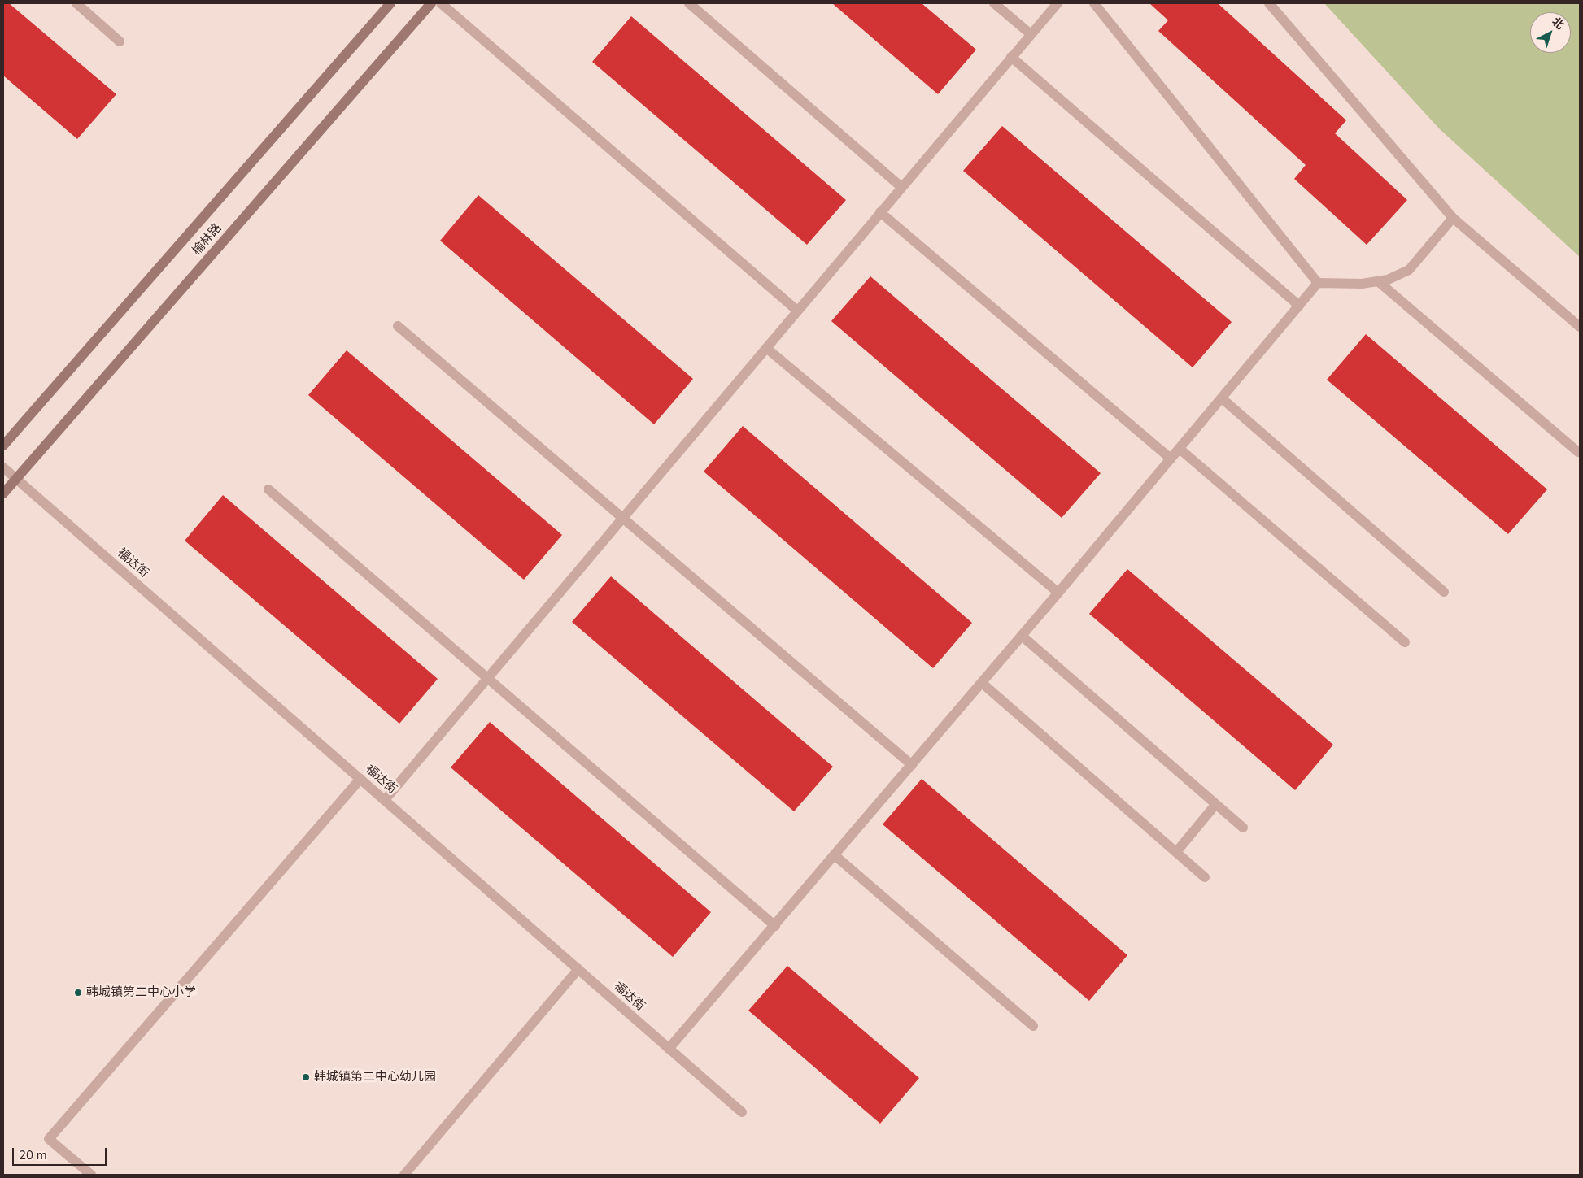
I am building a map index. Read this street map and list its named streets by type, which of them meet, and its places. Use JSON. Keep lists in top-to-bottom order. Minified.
{"streets":{"main road":["榆林路"],"street":["福达街"]},"crossings":[["榆林路","福达街"]],"places":["韩城镇第二中心小学","韩城镇第二中心幼儿园"],"scale_bar":"20 m","north":"top right"}
